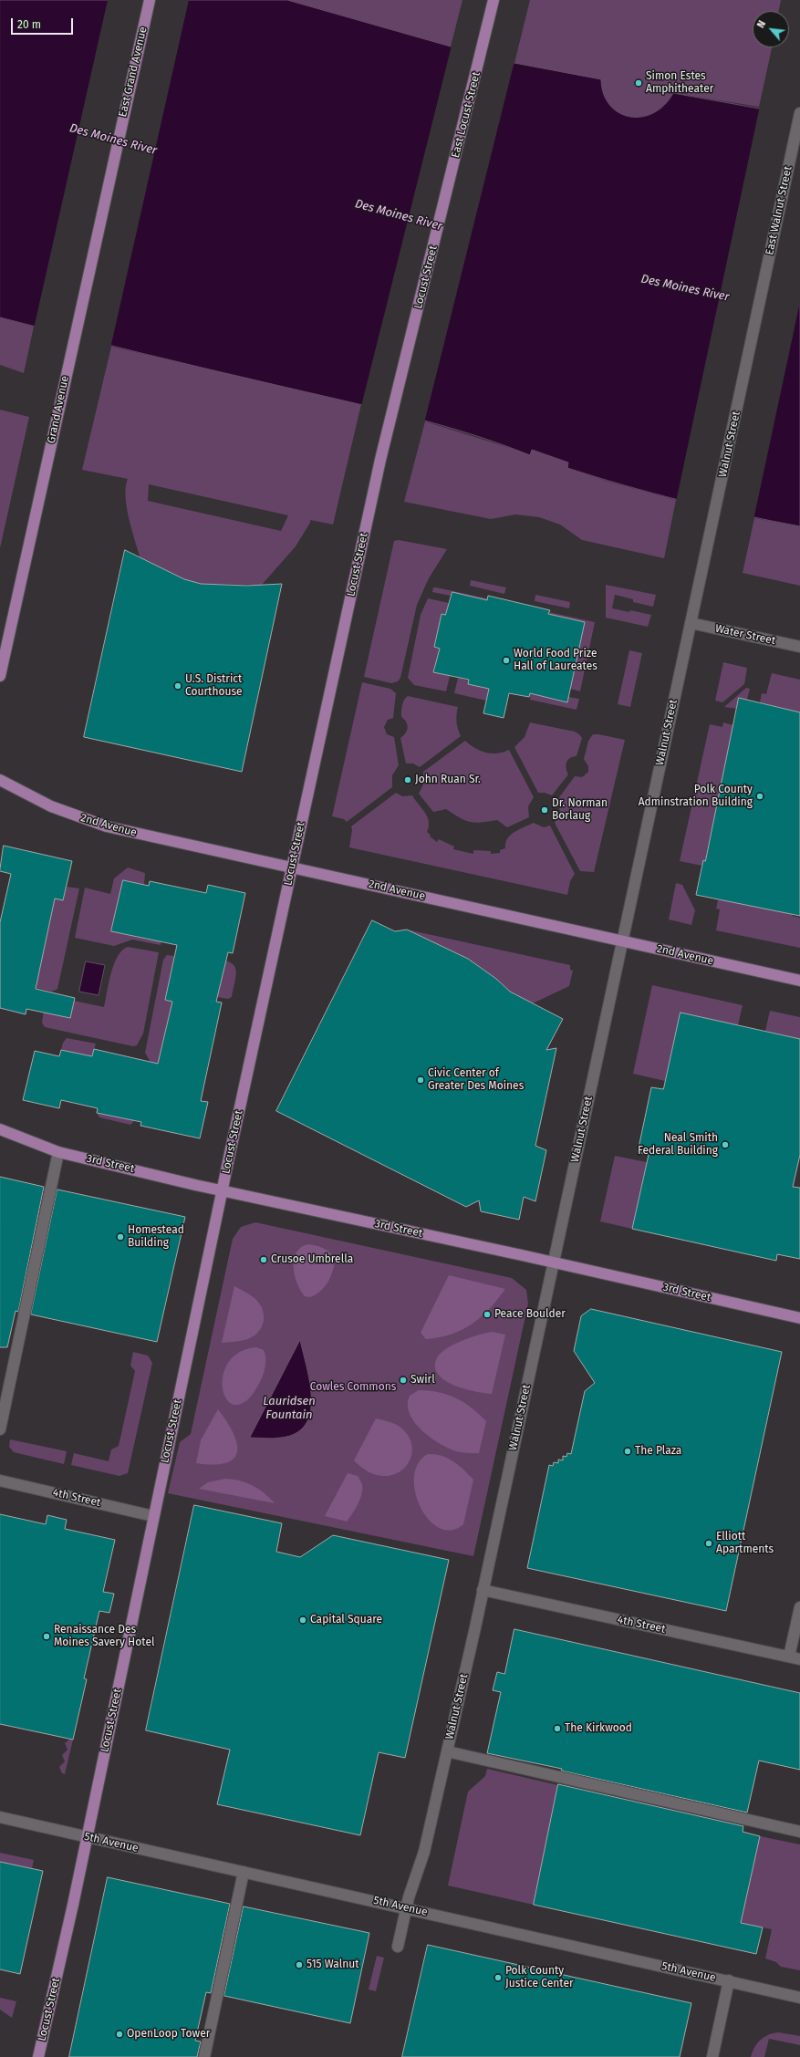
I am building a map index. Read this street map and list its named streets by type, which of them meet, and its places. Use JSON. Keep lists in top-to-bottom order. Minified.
{"streets":{"main road":["East Grand Avenue","East Locust Street","Locust Street","Grand Avenue","2nd Avenue","3rd Street"],"street":["East Walnut Street","Walnut Street","Water Street","4th Street","5th Avenue"]},"crossings":[["East Grand Avenue","Grand Avenue"],["East Locust Street","Locust Street"],["East Walnut Street","Walnut Street"],["Locust Street","2nd Avenue"],["Locust Street","3rd Street"],["Locust Street","4th Street"],["Locust Street","5th Avenue"],["Walnut Street","Water Street"],["Walnut Street","2nd Avenue"],["Walnut Street","3rd Street"],["Walnut Street","4th Street"],["Walnut Street","5th Avenue"]],"water":["Des Moines River","Lauridsen Fountain"],"parks":["Cowles Commons"],"places":["Simon Estes Amphitheater","World Food Prize Hall of Laureates","U.S. District Courthouse","John Ruan Sr.","Polk County Adminstration Building","Dr. Norman Borlaug","Civic Center of Greater Des Moines","Neal Smith Federal Building","Homestead Building","Crusoe Umbrella","Peace Boulder","Swirl","The Plaza","Elliott Apartments","Capital Square","Renaissance Des Moines Savery Hotel","The Kirkwood","515 Walnut","Polk County Justice Center","OpenLoop Tower"],"scale_bar":"20 m","north":"top left"}
